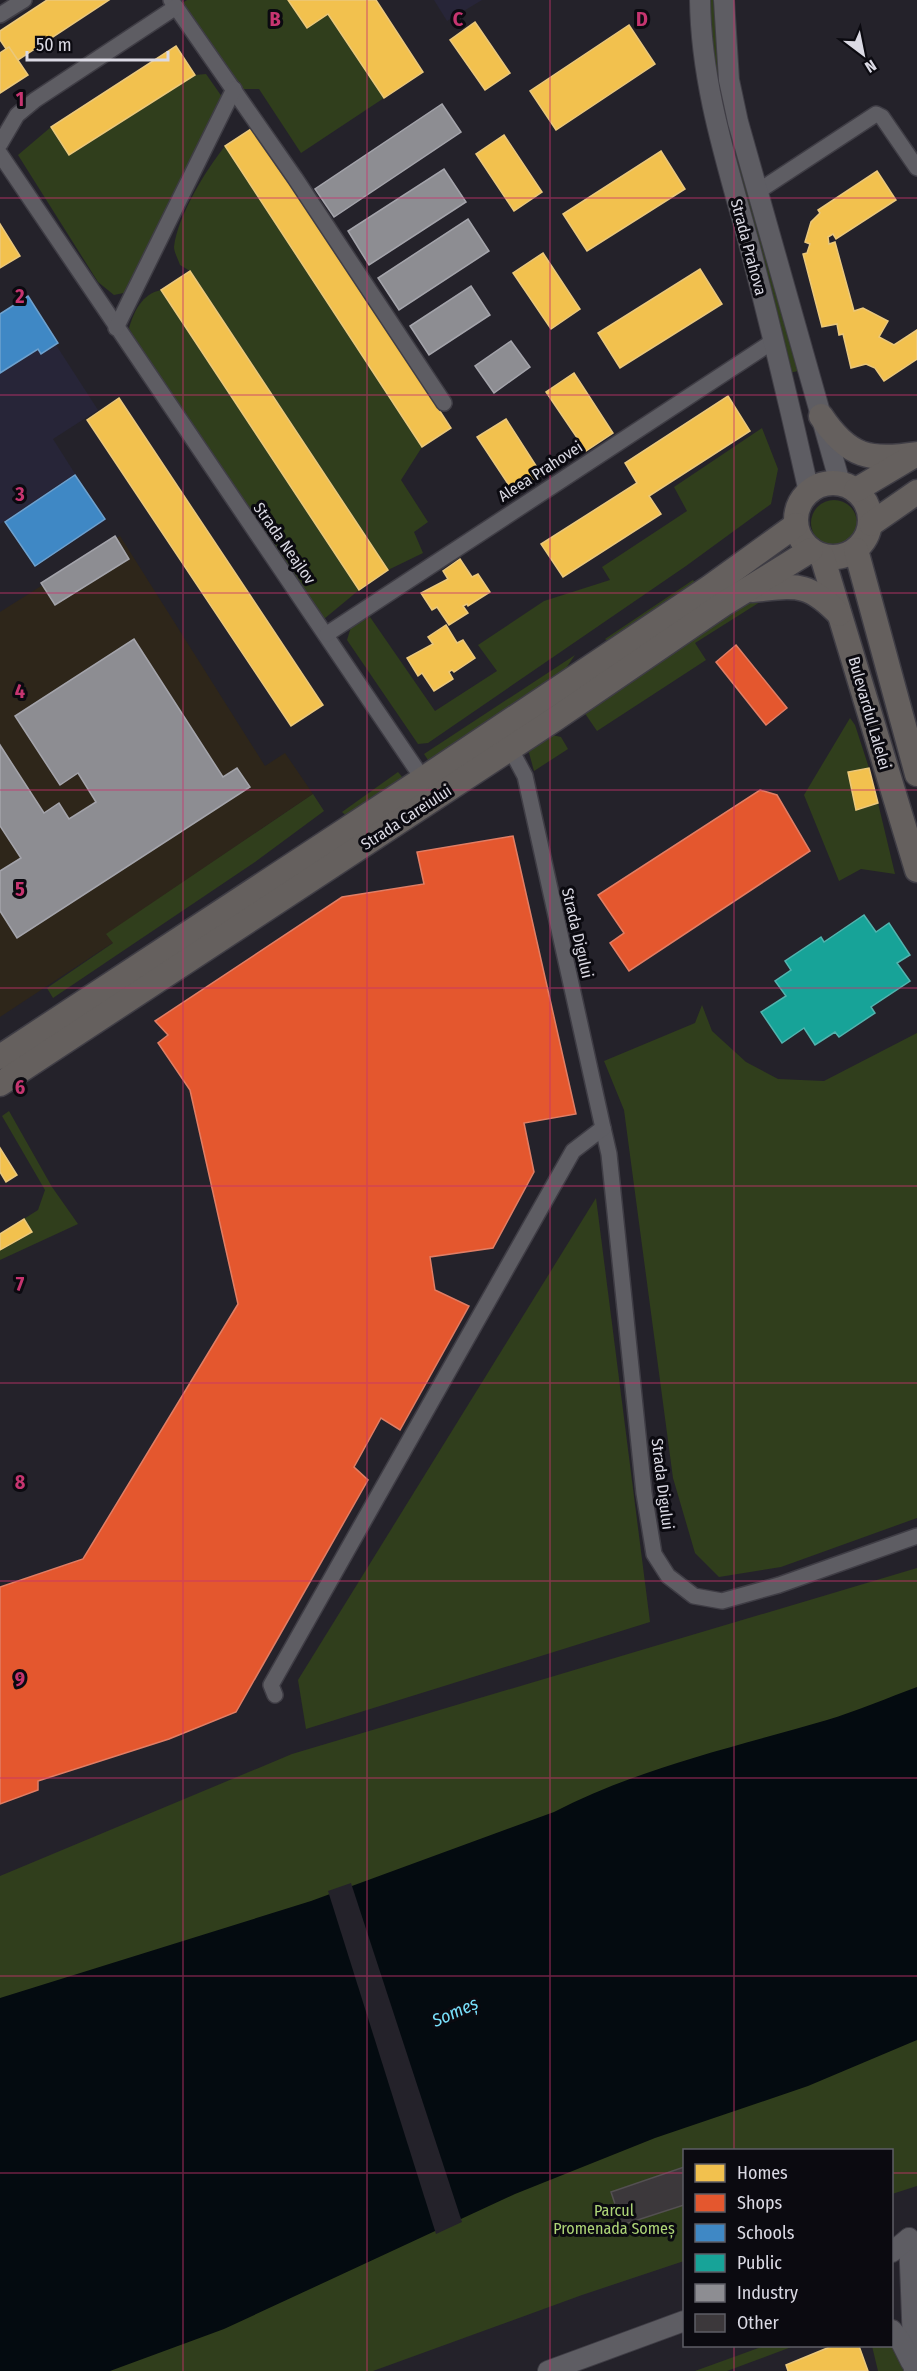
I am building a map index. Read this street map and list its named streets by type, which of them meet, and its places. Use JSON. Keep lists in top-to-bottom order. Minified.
{"streets":{"main road":["Bulevardul Lalelei","Strada Careiului"],"street":["Strada Prahova","Aleea Prahovei","Strada Neajlov","Strada Digului"]},"crossings":[["Strada Prahova","Aleea Prahovei"],["Strada Prahova","Bulevardul Lalelei"],["Strada Prahova","Strada Careiului"],["Aleea Prahovei","Strada Neajlov"],["Strada Neajlov","Strada Careiului"],["Bulevardul Lalelei","Strada Careiului"],["Strada Careiului","Strada Digului"]],"water":["Someș"],"parks":["Parcul Promenada Someș"],"legend":["Homes","Shops","Schools","Public","Industry","Other"],"scale_bar":"50 m","north":"bottom right","grid":{"columns":["B","C","D"],"rows":["1","2","3","4","5","6","7","8","9"]}}
